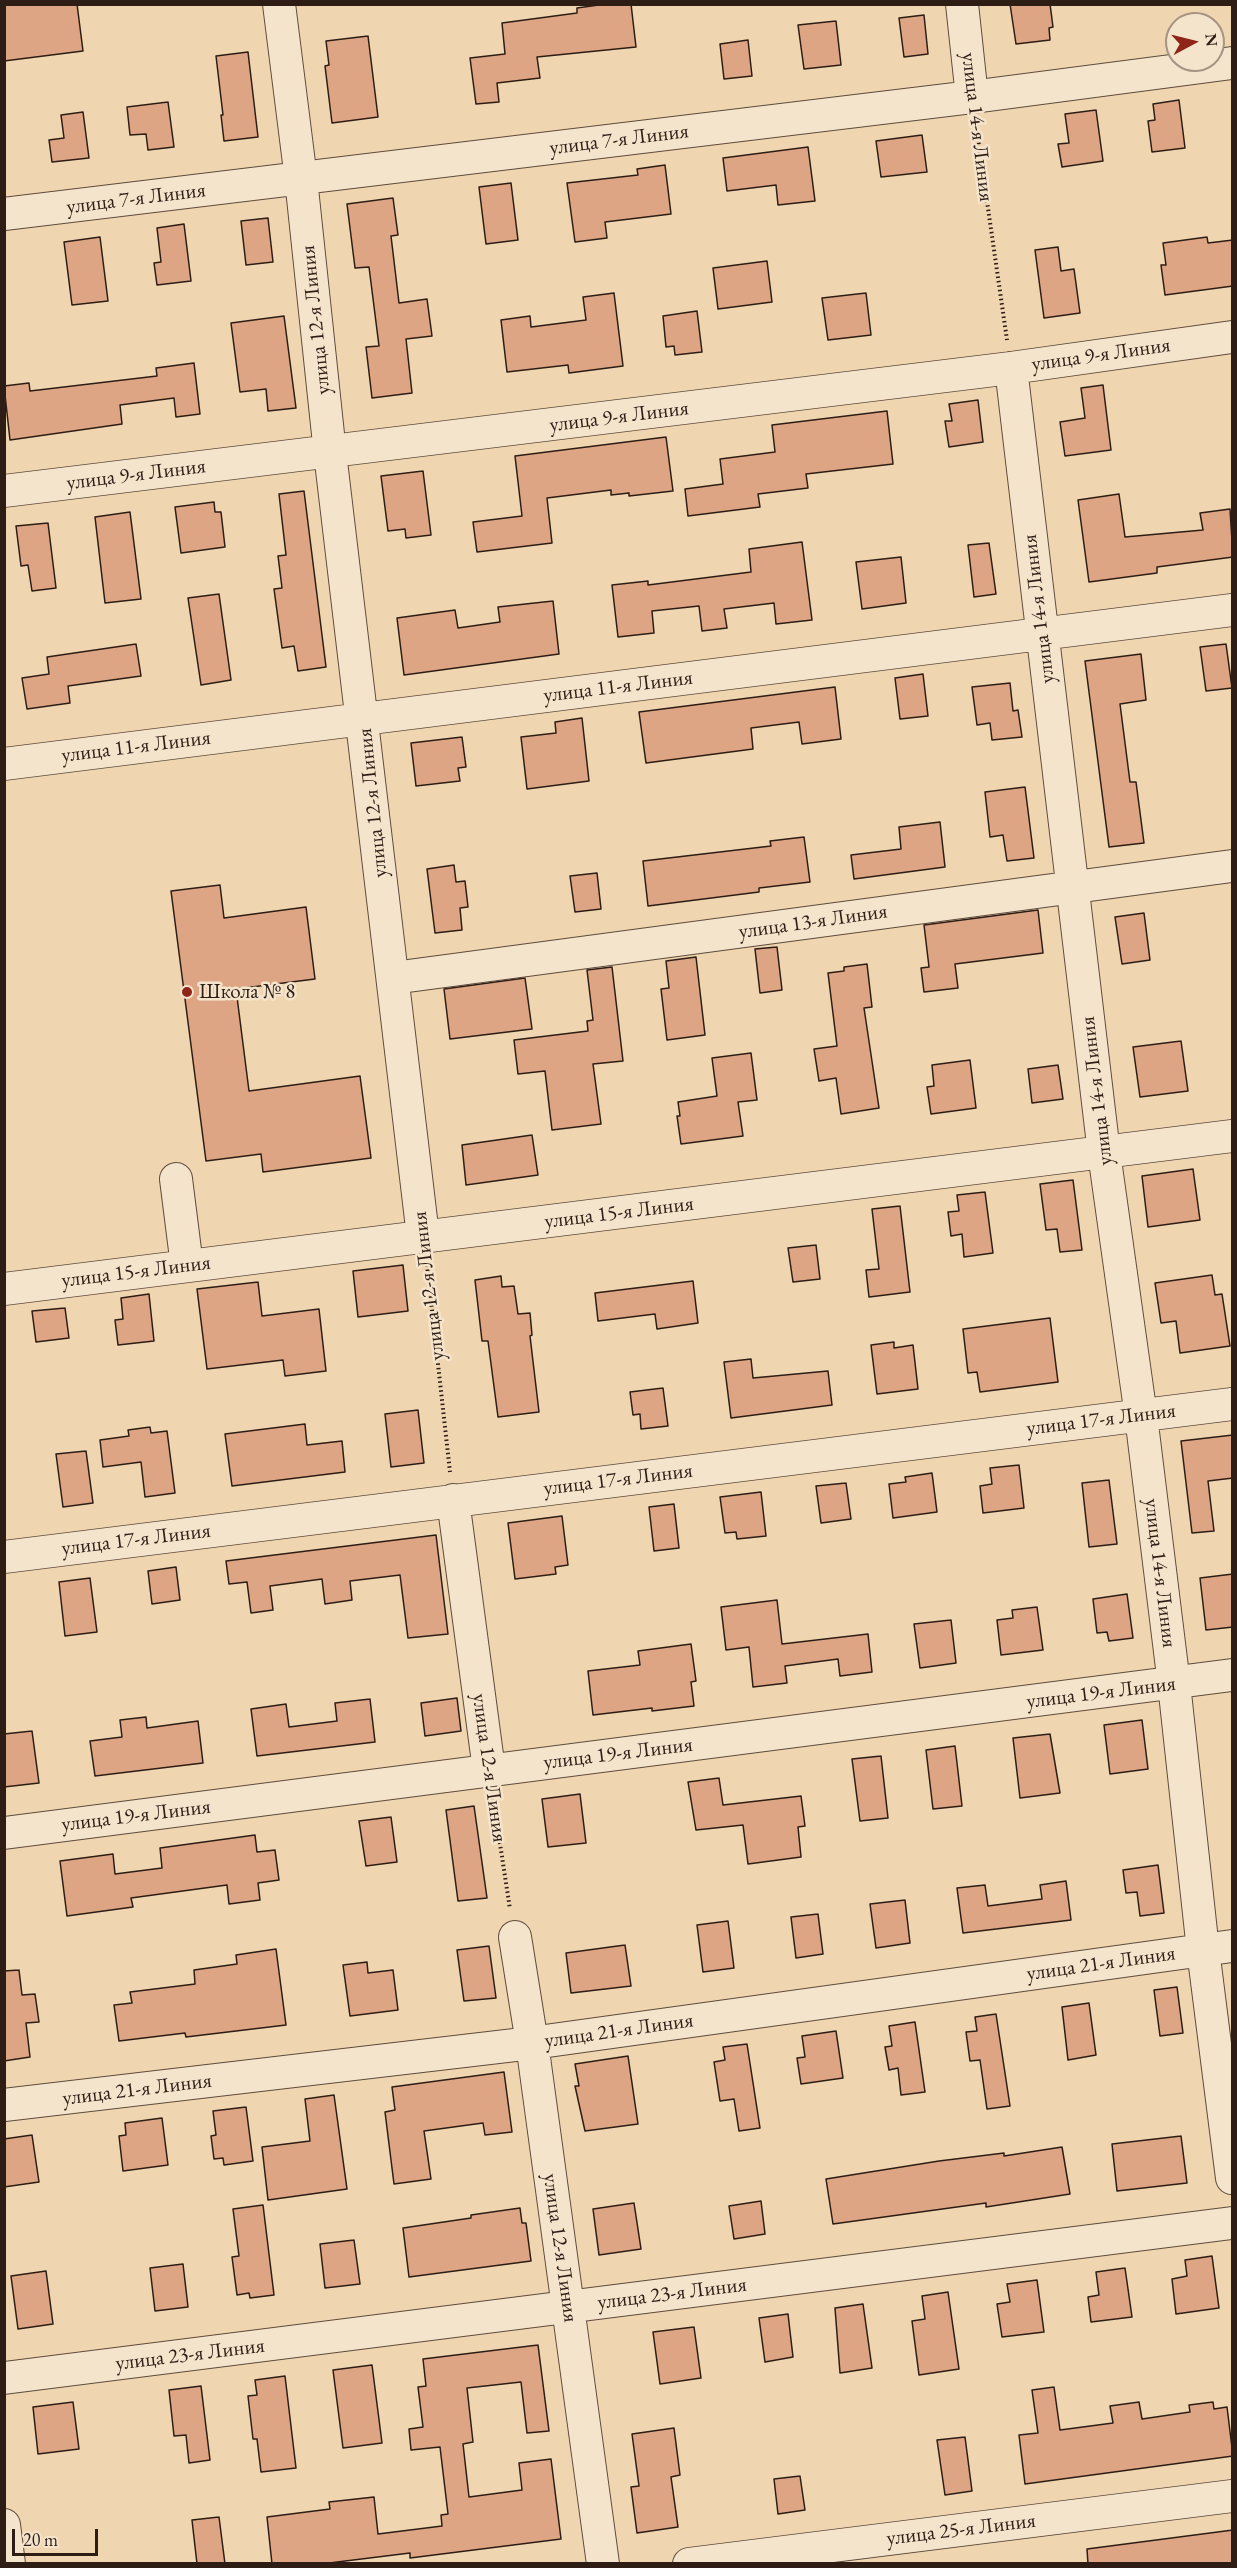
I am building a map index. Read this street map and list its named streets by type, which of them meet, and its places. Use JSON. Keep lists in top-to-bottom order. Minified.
{"streets":{"street":["улица 14-я Линия","улица 7-я Линия","улица 12-я Линия","улица 9-я Линия","улица 11-я Линия","улица 13-я Линия","улица 15-я Линия","улица 17-я Линия","улица 19-я Линия","улица 21-я Линия","улица 23-я Линия","улица 25-я Линия"]},"crossings":[["улица 14-я Линия","улица 7-я Линия"],["улица 14-я Линия","улица 9-я Линия"],["улица 14-я Линия","улица 11-я Линия"],["улица 14-я Линия","улица 13-я Линия"],["улица 14-я Линия","улица 15-я Линия"],["улица 14-я Линия","улица 17-я Линия"],["улица 14-я Линия","улица 19-я Линия"],["улица 14-я Линия","улица 21-я Линия"],["улица 7-я Линия","улица 12-я Линия"],["улица 12-я Линия","улица 9-я Линия"],["улица 12-я Линия","улица 11-я Линия"],["улица 12-я Линия","улица 13-я Линия"],["улица 12-я Линия","улица 15-я Линия"],["улица 12-я Линия","улица 17-я Линия"],["улица 12-я Линия","улица 19-я Линия"],["улица 12-я Линия","улица 21-я Линия"],["улица 12-я Линия","улица 23-я Линия"]],"places":["Школа № 8"],"scale_bar":"20 m","north":"right"}
